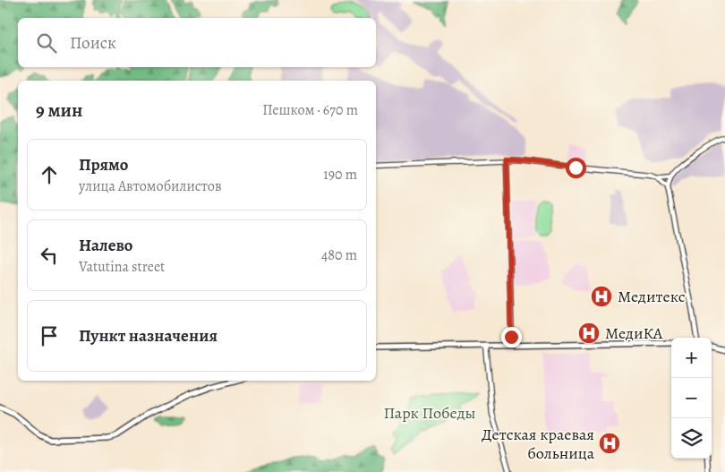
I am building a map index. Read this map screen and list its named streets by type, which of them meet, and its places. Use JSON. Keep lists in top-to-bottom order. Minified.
{"parks":["Парк Победы"],"places":{"hospital":["Медитекс","МедиКА","Детская краевая больница"]},"page":{"search":"Поиск","heading":["9 мин","Пешком · 670 m"],"list":[["Прямо","улица Автомобилистов","190 m"],["Налево","Vatutina street","480 m"],"Пункт назначения"],"map_buttons":["+","−"]}}
